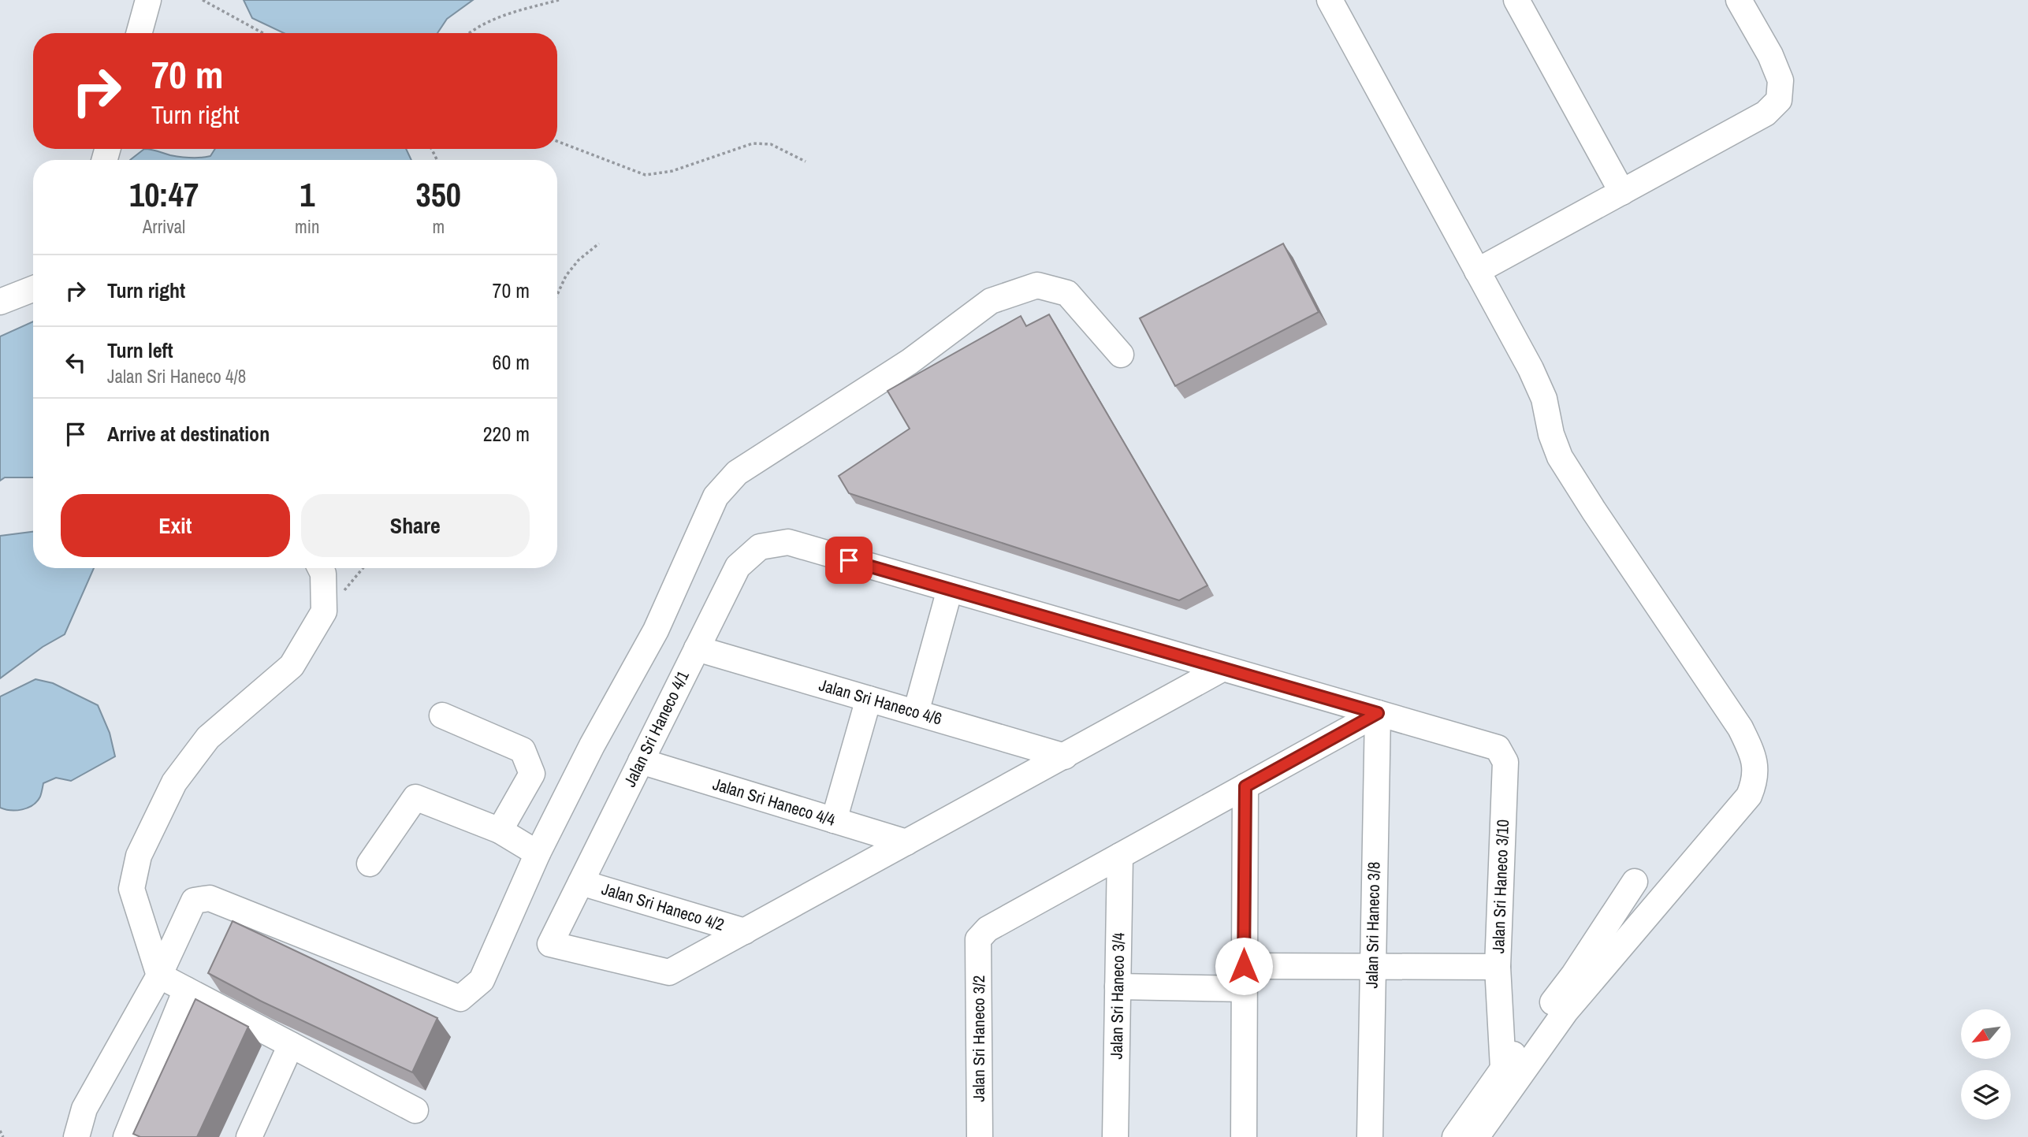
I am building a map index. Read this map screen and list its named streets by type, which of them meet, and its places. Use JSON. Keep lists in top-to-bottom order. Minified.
{"streets":{"street":["Jalan Sri Haneco 4/6","Jalan Sri Haneco 4/1","Jalan Sri Haneco 4/4","Jalan Sri Haneco 3/10","Jalan Sri Haneco 4/2","Jalan Sri Haneco 3/8","Jalan Sri Haneco 3/4","Jalan Sri Haneco 3/2"]},"crossings":[["Jalan Sri Haneco 4/6","Jalan Sri Haneco 4/1"],["Jalan Sri Haneco 4/1","Jalan Sri Haneco 4/4"],["Jalan Sri Haneco 4/1","Jalan Sri Haneco 3/10"],["Jalan Sri Haneco 4/1","Jalan Sri Haneco 4/2"],["Jalan Sri Haneco 3/10","Jalan Sri Haneco 3/8"],["Jalan Sri Haneco 3/4","Jalan Sri Haneco 3/2"]],"north":"bottom left","page":{"turn":["70 m","Turn right"],"eta":["10:47","Arrival","1","min","350","m"],"list":[{"name":"Turn right","value":"70 m"},{"name":"Turn left","note":"Jalan Sri Haneco 4/8","value":"60 m"},{"name":"Arrive at destination","value":"220 m"}],"buttons":["Exit","Share"]}}
